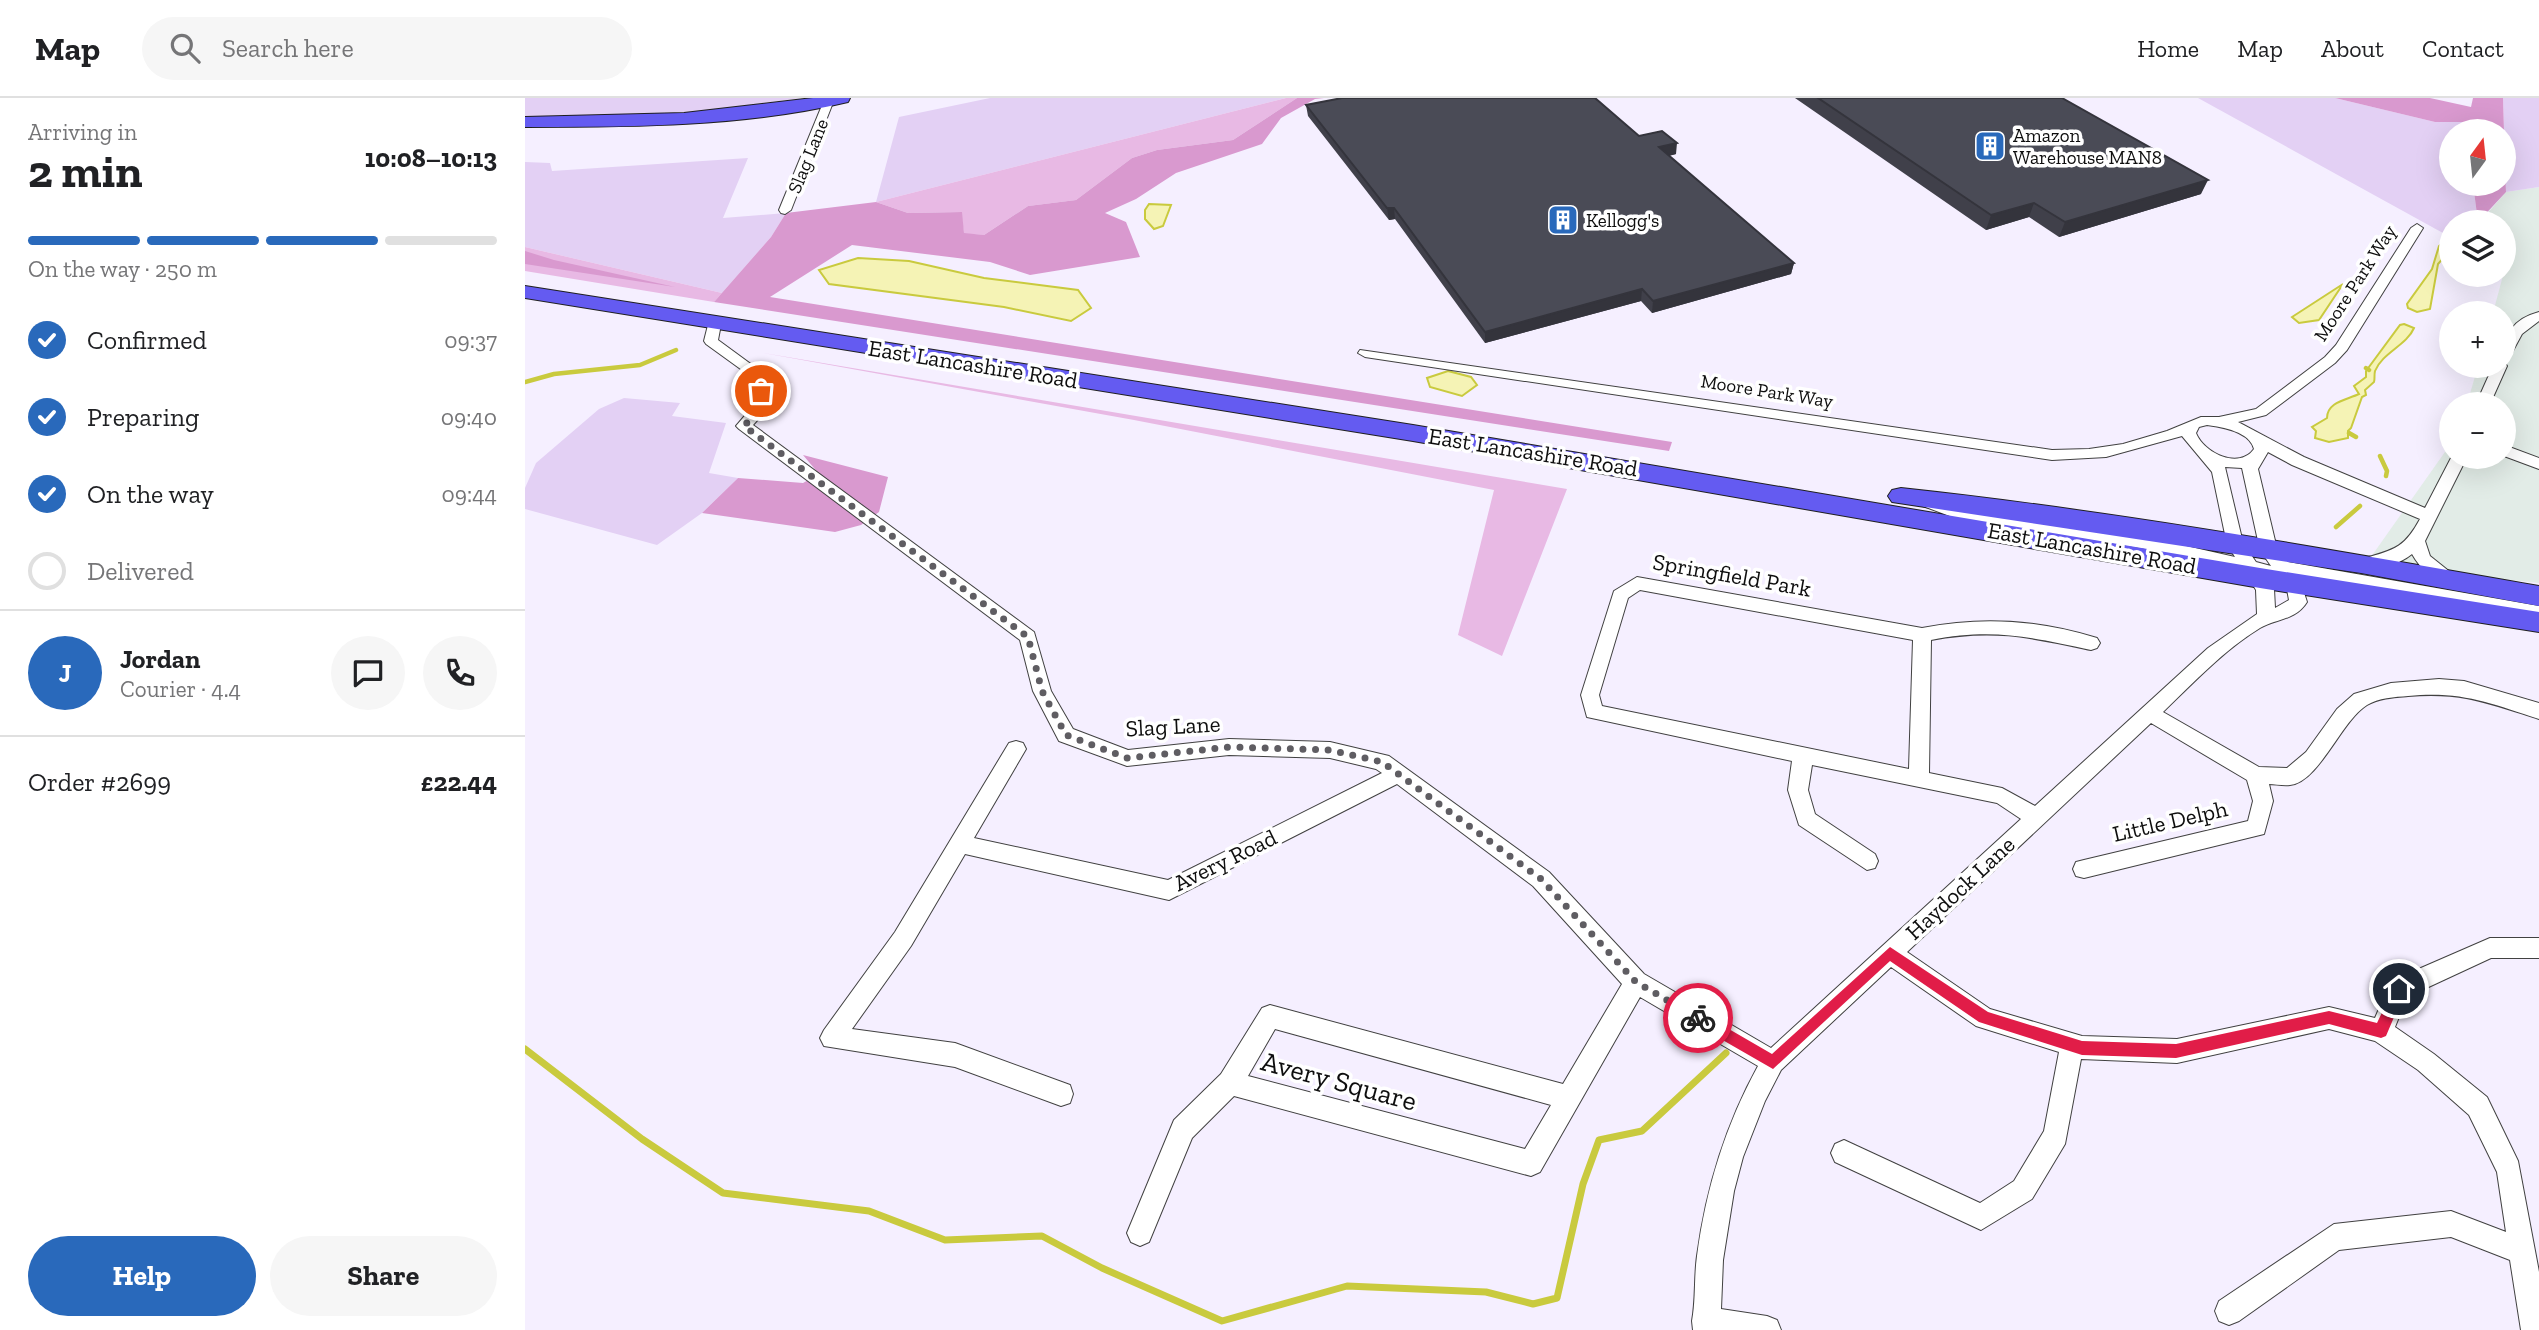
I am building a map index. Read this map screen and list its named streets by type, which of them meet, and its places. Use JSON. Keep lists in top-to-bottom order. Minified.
{"streets":{"highway":["East Lancashire Road"],"street":["Slag Lane","Moore Park Way","Springfield Park","Little Delph","Avery Road","Haydock Lane","Avery Square"]},"crossings":[["Slag Lane","East Lancashire Road"],["Slag Lane","Avery Road"],["Slag Lane","Haydock Lane"],["Slag Lane","Avery Square"],["Moore Park Way","East Lancashire Road"],["Moore Park Way","Haydock Lane"],["East Lancashire Road","Haydock Lane"],["Springfield Park","Haydock Lane"]],"places":{"building":["Amazon Warehouse MAN8","Kellogg's"]},"north":"top","page":{"header":"Map","search":"Search here","nav":["Home","Map","About","Contact"],"heading":["2 min","Arriving in","10:08–10:13"],"panel":["Jordan","Courier · 4.4","Order #2699","£22.44"],"map_buttons":["+","−"],"bar":"On the way · 250 m","list":[["Confirmed","09:37"],["Preparing","09:40"],["On the way","09:44"],"Delivered"],"round":"J","buttons":["Help","Share"]}}
